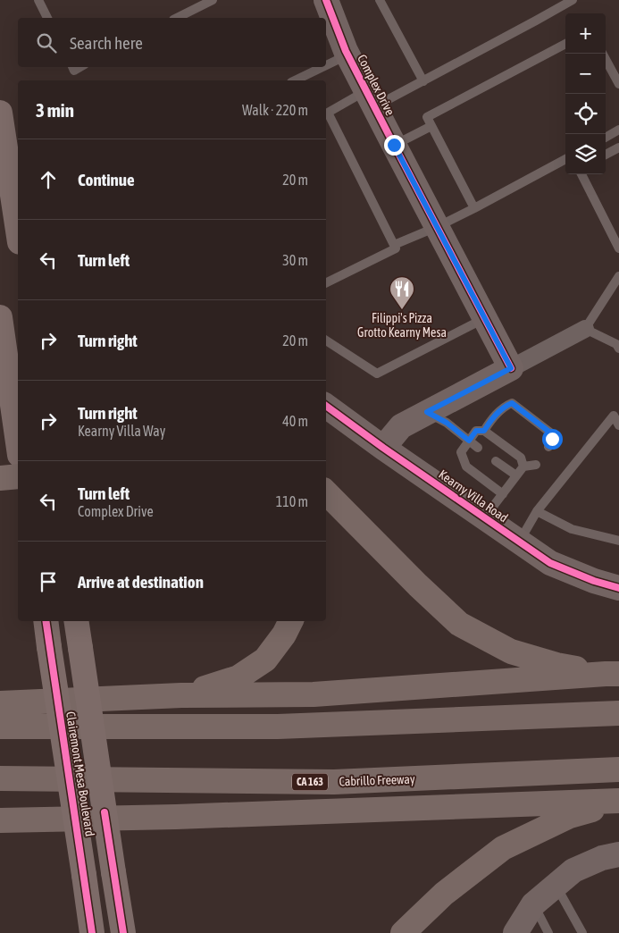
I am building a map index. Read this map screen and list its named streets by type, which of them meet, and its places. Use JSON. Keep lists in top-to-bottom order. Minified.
{"streets":{"highway":["Cabrillo Freeway","CA 163"],"main road":["Clairemont Mesa Boulevard"],"street":["Complex Drive","Kearny Villa Road"]},"places":{"restaurant":["Filippi's Pizza Grotto Kearny Mesa"]},"page":{"map_buttons":["+","−"],"search":"Search here","heading":["3 min","Walk · 220 m"],"list":[["Continue","20 m"],["Turn left","30 m"],["Turn right","20 m"],["Turn right","Kearny Villa Way","40 m"],["Turn left","Complex Drive","110 m"],"Arrive at destination"]}}
